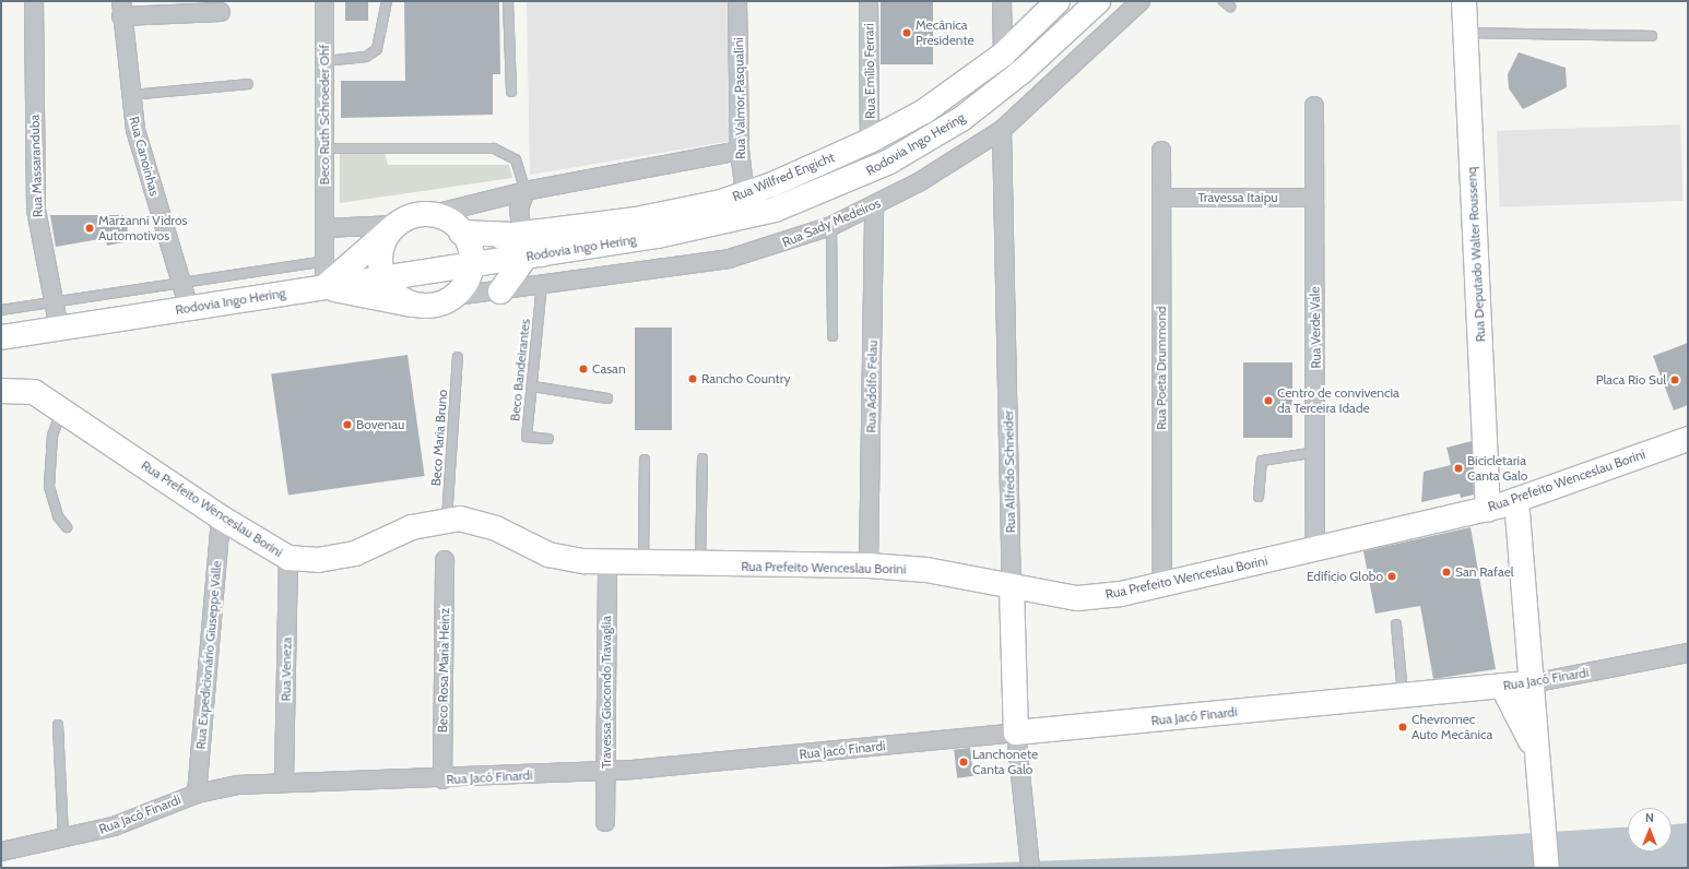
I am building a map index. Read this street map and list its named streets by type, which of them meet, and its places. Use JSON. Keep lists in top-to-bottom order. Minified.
{"streets":{"main road":["Rodovia Ingo Hering","Rua Wilfred Engicht","Rua Deputado Walter Roussenq","Rua Alfredo Schneider","Rua Prefeito Wenceslau Borini","Rua Jacó Finardi"],"street":["Rua Emílio Ferrari","Rua Valmor Pasqualini","Beco Ruth Schroeder Ohf","Rua Canoinhas","Rua Massaranduba","Travessa Itaipu","Rua Sady Medeiros","Rua Verde Vale","Rua Poeta Drummond","Rua Adolfo Felau","Rua Expedicionário Giuseppe Valle","Rua Veneza","Beco Rosa Maria Heinz","Travessa Giocondo Travaglia"],"lane":["Beco Bandeirantes","Beco Maria Bruno"]},"crossings":[["Rua Emílio Ferrari","Rua Wilfred Engicht"],["Rua Valmor Pasqualini","Rua Wilfred Engicht"],["Beco Ruth Schroeder Ohf","Rodovia Ingo Hering"],["Rodovia Ingo Hering","Rua Canoinhas"],["Rodovia Ingo Hering","Rua Massaranduba"],["Rodovia Ingo Hering","Rua Wilfred Engicht"],["Travessa Itaipu","Rua Verde Vale"],["Travessa Itaipu","Rua Poeta Drummond"],["Rua Sady Medeiros","Beco Bandeirantes"],["Rua Sady Medeiros","Rua Adolfo Felau"],["Rua Sady Medeiros","Rua Alfredo Schneider"],["Rua Deputado Walter Roussenq","Rua Prefeito Wenceslau Borini"],["Rua Verde Vale","Rua Prefeito Wenceslau Borini"],["Rua Poeta Drummond","Rua Prefeito Wenceslau Borini"],["Rua Adolfo Felau","Rua Prefeito Wenceslau Borini"],["Beco Maria Bruno","Rua Prefeito Wenceslau Borini"],["Rua Alfredo Schneider","Rua Prefeito Wenceslau Borini"],["Rua Alfredo Schneider","Rua Jacó Finardi"],["Rua Prefeito Wenceslau Borini","Rua Expedicionário Giuseppe Valle"],["Rua Prefeito Wenceslau Borini","Rua Veneza"],["Rua Prefeito Wenceslau Borini","Travessa Giocondo Travaglia"],["Rua Expedicionário Giuseppe Valle","Rua Jacó Finardi"],["Rua Veneza","Rua Jacó Finardi"],["Beco Rosa Maria Heinz","Rua Jacó Finardi"],["Rua Jacó Finardi","Travessa Giocondo Travaglia"]],"places":["Mecânica Presidente","Marzanni Vidros Automotivos","Casan","Rancho Country","Placa Rio Sul","Centro de convivencia da Terceira Idade","Bovenau","Bicicletaria Canta Galo","San Rafael","Edifício Globo","Chevromec Auto Mecânica","Lanchonete Canta Galo"],"north":"top"}
